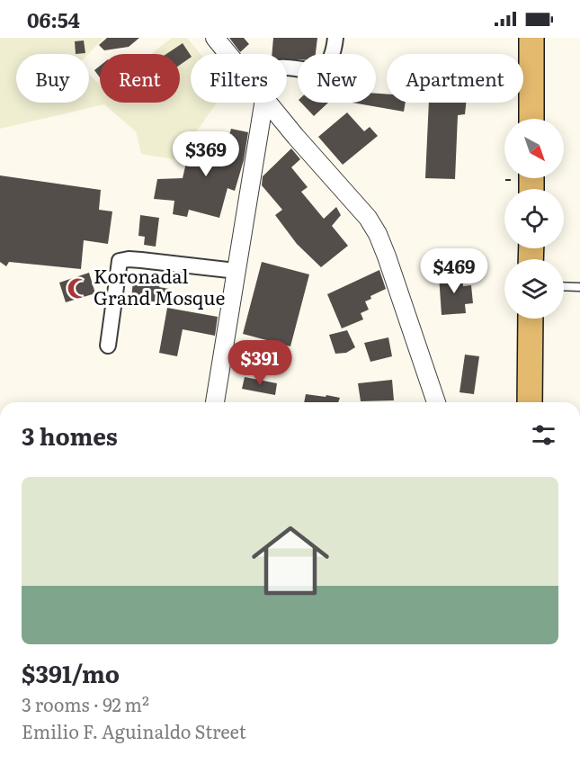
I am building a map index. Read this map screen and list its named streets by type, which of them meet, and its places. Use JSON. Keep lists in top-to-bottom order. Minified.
{"places":{"mosque":["Koronadal Grand Mosque"]},"north":"bottom right","page":{"status":"06:54","chip":["Buy","Rent","Filters","New","Apartment"],"price":["$369","$469","$391"],"heading":"3 homes","list":[{"name":"$391/mo","note":"3 rooms · 92 m² · Emilio F. Aguinaldo Street"}]}}
